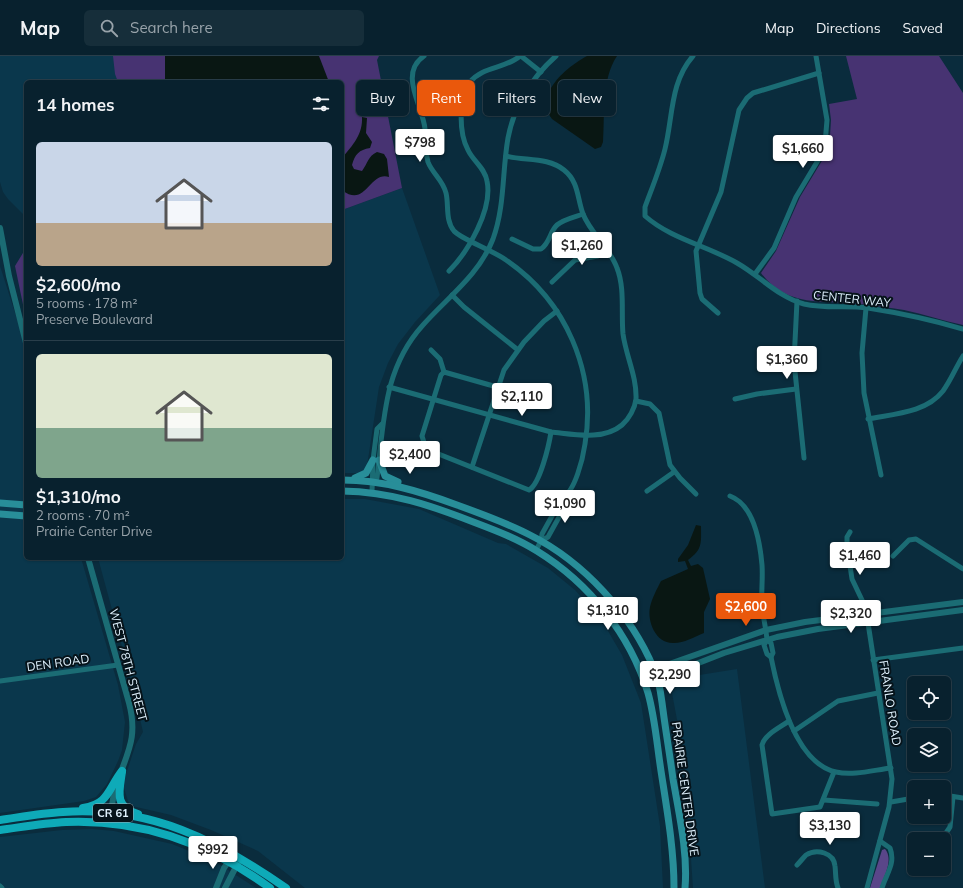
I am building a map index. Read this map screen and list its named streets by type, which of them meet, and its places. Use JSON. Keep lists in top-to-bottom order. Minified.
{"streets":{"main road":["PRAIRIE CENTER DRIVE","CR 61"],"street":["CENTER WAY","DEN ROAD","WEST 78TH STREET","FRANLO ROAD"]},"crossings":[["DEN ROAD","WEST 78TH STREET"],["WEST 78TH STREET","CR 61"]],"page":{"header":"Map","search":"Search here","nav":["Map","Directions","Saved"],"chip":["Buy","Rent","Filters","New"],"heading":"14 homes","list":[{"name":"$2,600/mo","note":"5 rooms · 178 m² · Preserve Boulevard"},{"name":"$1,310/mo","note":"2 rooms · 70 m² · Prairie Center Drive"}],"price":["$798","$1,660","$1,260","$1,360","$2,110","$2,400","$1,090","$1,460","$2,600","$1,310","$2,320","$2,290","$3,130","$992"],"map_buttons":["+","−"]}}
